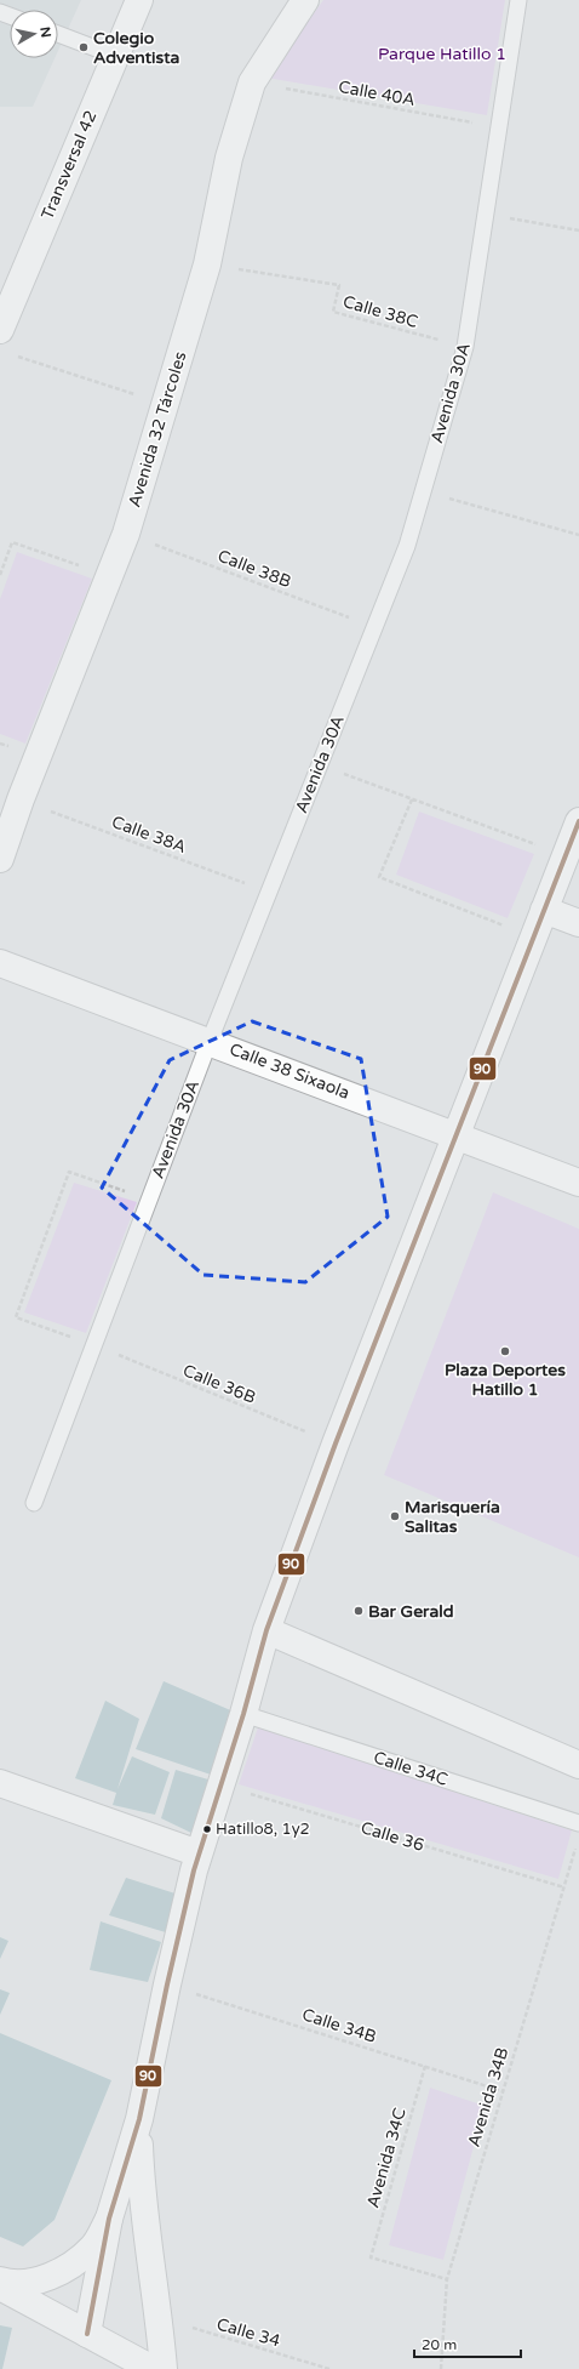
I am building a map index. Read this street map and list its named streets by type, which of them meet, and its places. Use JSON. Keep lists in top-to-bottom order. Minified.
{"streets":{"street":["Transversal 42","Avenida 32 Tárcoles","Calle 38 Sixaola"],"lane":["Avenida 30A","Calle 34C"],"path":["Calle 40A","Calle 38C","Calle 38B","Calle 38A","Calle 36B","Calle 36","Calle 34B","Avenida 34B","Avenida 34C","Calle 34"]},"crossings":[["Calle 40A","Avenida 30A"],["Calle 40A","Avenida 32 Tárcoles"],["Calle 38C","Avenida 30A"],["Calle 38C","Avenida 32 Tárcoles"],["Avenida 30A","Calle 38B"],["Avenida 30A","Calle 38A"],["Avenida 30A","Calle 38 Sixaola"],["Avenida 30A","Calle 36B"],["Avenida 32 Tárcoles","Calle 38B"],["Avenida 32 Tárcoles","Calle 38A"],["Calle 36","Avenida 34B"],["Calle 34B","Avenida 34B"],["Calle 34B","Avenida 34C"],["Avenida 34B","Avenida 34C"]],"parks":["Parque Hatillo 1"],"places":["Colegio Adventista","Plaza Deportes Hatillo 1","Marisquería Salitas","Bar Gerald","Hatillo8, 1y2"],"lines":["transit line 90"],"scale_bar":"20 m","north":"right"}
